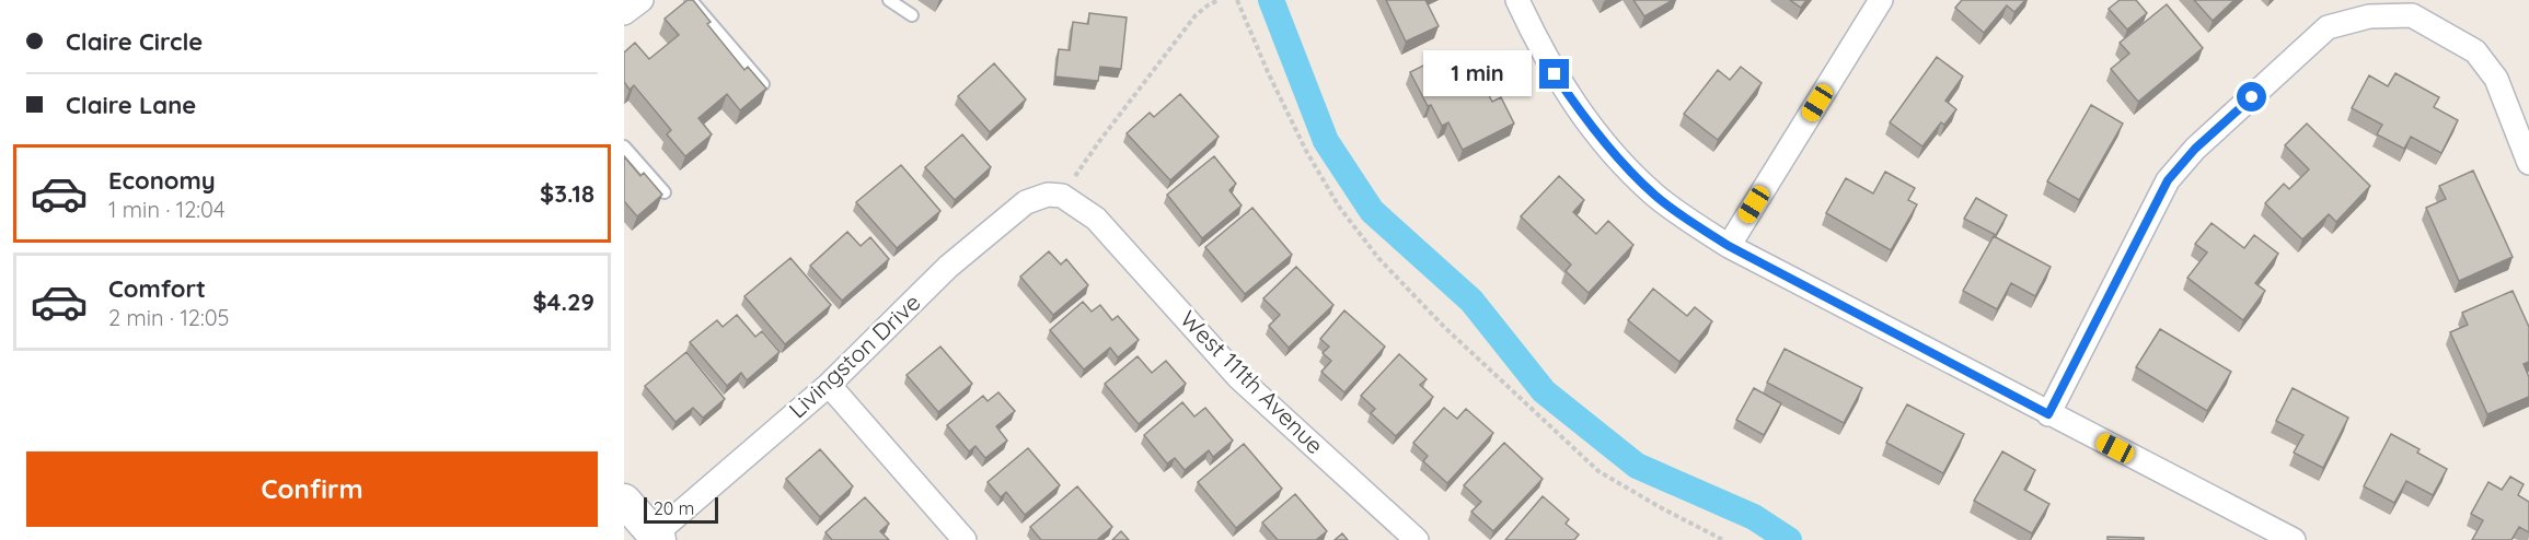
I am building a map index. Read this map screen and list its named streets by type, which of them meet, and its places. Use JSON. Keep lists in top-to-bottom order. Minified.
{"streets":{"street":["Livingston Drive","West 111th Avenue"]},"crossings":[["Livingston Drive","West 111th Avenue"]],"scale_bar":"20 m","page":{"banner":["Claire Circle","Claire Lane"],"bubble":"1 min","list":[{"name":"Economy","note":"1 min · 12:04","value":"$3.18"},{"name":"Comfort","note":"2 min · 12:05","value":"$4.29"}],"buttons":"Confirm","scale":"20 m"}}
